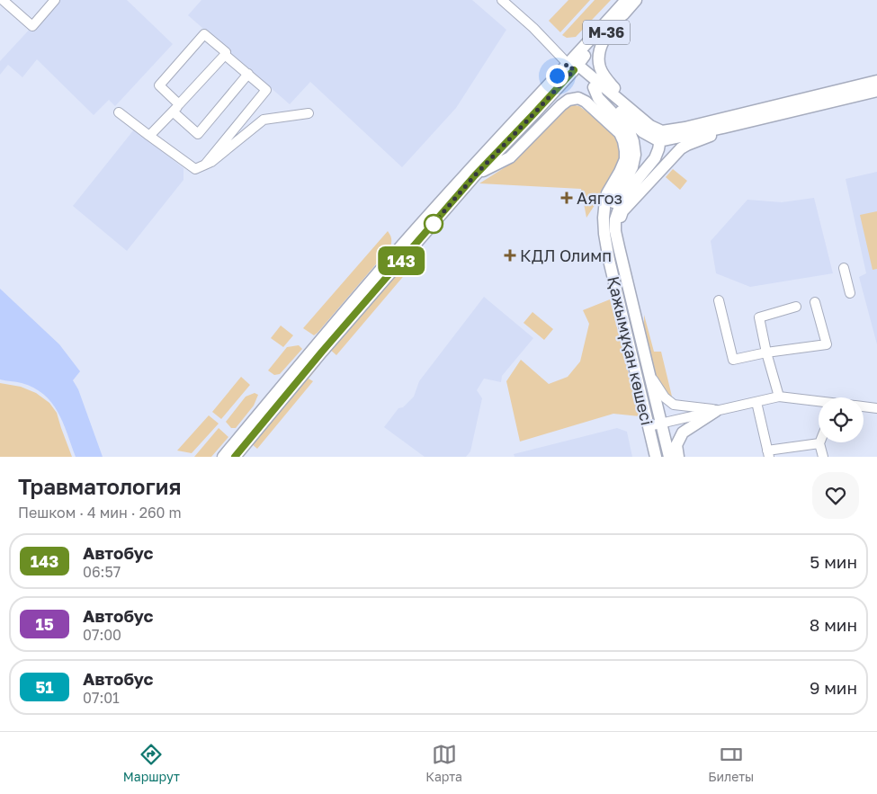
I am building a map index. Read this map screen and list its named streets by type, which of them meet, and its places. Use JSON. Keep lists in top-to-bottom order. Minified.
{"streets":{"main road":["M-36","Қажымұқан көшесі"]},"crossings":[["M-36","Қажымұқан көшесі"]],"places":{"health":["Аягоз","КДЛ Олимп"]},"lines":["bus line 143"],"page":{"on_map":"143","heading":["Травматология","Пешком · 4 мин · 260 m"],"list":[{"mark":"143","name":"Автобус","note":"06:57","value":"5 мин"},{"mark":"15","name":"Автобус","note":"07:00","value":"8 мин"},{"mark":"51","name":"Автобус","note":"07:01","value":"9 мин"}],"tabs":["Маршрут","Карта","Билеты"]}}
